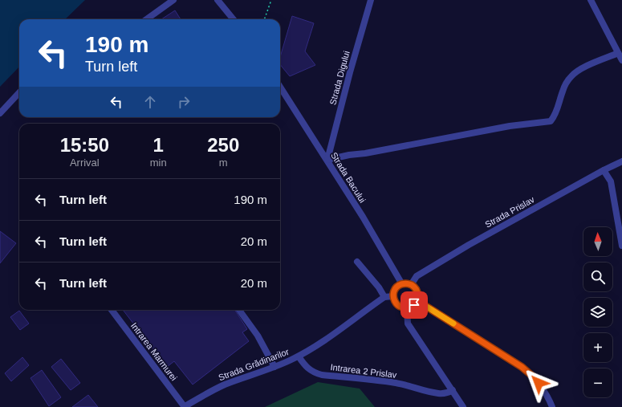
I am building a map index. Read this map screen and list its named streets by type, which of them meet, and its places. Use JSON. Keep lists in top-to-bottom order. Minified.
{"streets":{"street":["Strada Digului","Strada Bacului","Strada Prislav","Intrarea Marmurei","Strada Grădinarilor","Intrarea 2 Prislav"]},"crossings":[["Strada Digului","Strada Bacului"],["Strada Bacului","Strada Prislav"],["Intrarea Marmurei","Strada Grădinarilor"],["Strada Grădinarilor","Intrarea 2 Prislav"]],"north":"top","page":{"turn":["190 m","Turn left"],"eta":["15:50","Arrival","1","min","250","m"],"list":[{"name":"Turn left","value":"190 m"},{"name":"Turn left","value":"20 m"},{"name":"Turn left","value":"20 m"}],"map_buttons":["+","−"]}}
